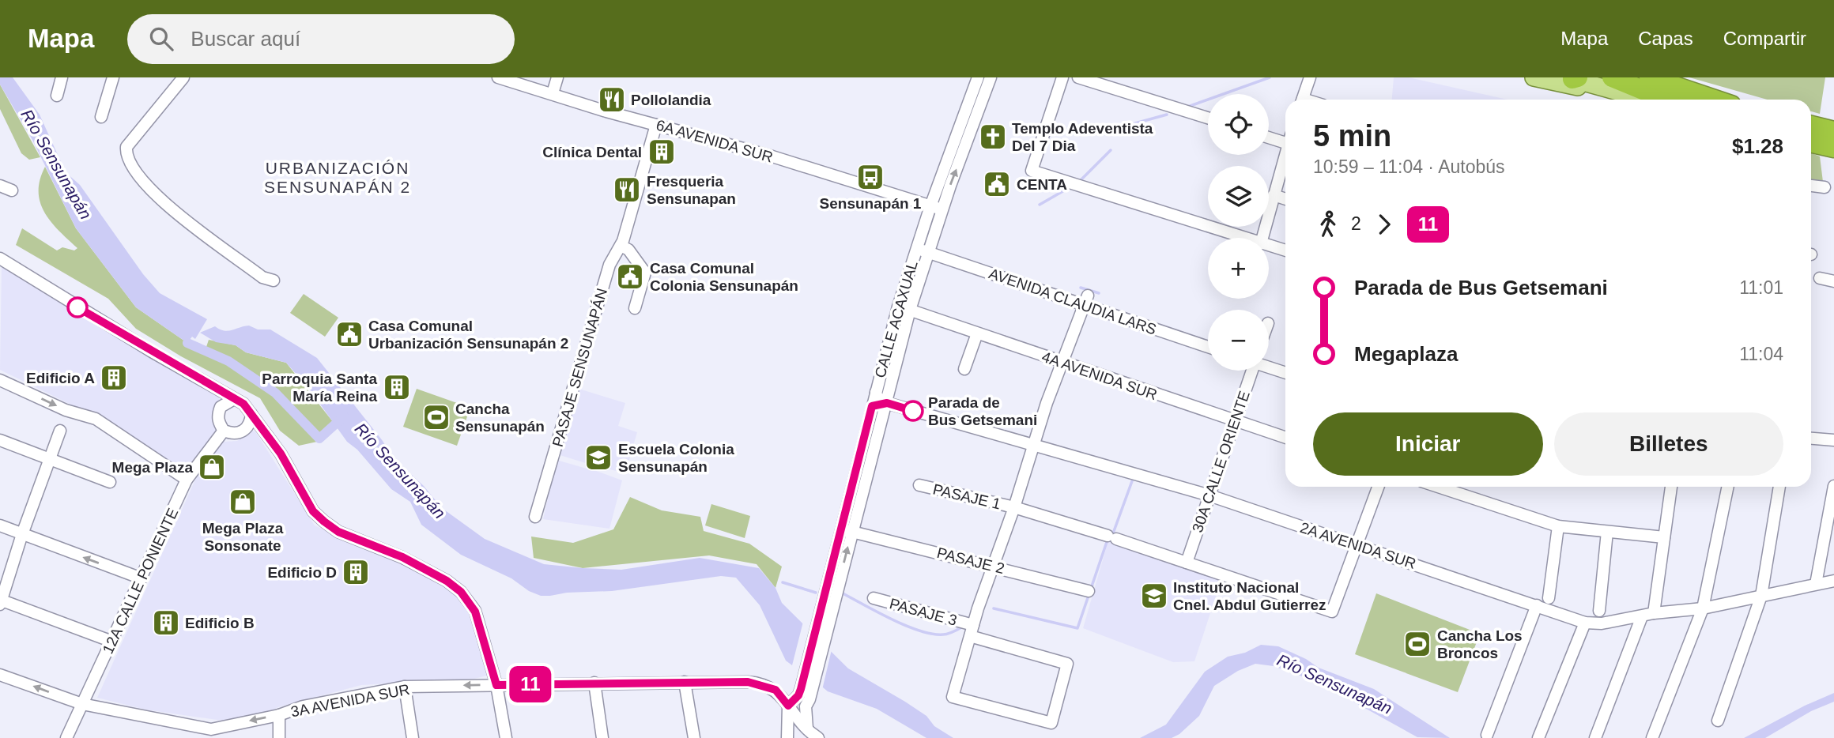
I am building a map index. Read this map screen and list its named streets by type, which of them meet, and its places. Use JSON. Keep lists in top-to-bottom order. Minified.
{"streets":{"street":["6A AVENIDA SUR","AVENIDA CLAUDIA LARS","CALLE ACAXUAL","PASAJE SENSUNAPÁN","4A AVENIDA SUR","30A CALLE ORIENTE","PASAJE 1","2A AVENIDA SUR","PASAJE 2","12A CALLE PONIENTE","PASAJE 3","3A AVENIDA SUR"]},"crossings":[["6A AVENIDA SUR","CALLE ACAXUAL"],["6A AVENIDA SUR","PASAJE SENSUNAPÁN"],["AVENIDA CLAUDIA LARS","CALLE ACAXUAL"],["CALLE ACAXUAL","4A AVENIDA SUR"],["CALLE ACAXUAL","2A AVENIDA SUR"],["CALLE ACAXUAL","PASAJE 2"],["CALLE ACAXUAL","3A AVENIDA SUR"],["4A AVENIDA SUR","30A CALLE ORIENTE"],["30A CALLE ORIENTE","PASAJE 1"],["30A CALLE ORIENTE","2A AVENIDA SUR"],["PASAJE 1","2A AVENIDA SUR"],["12A CALLE PONIENTE","3A AVENIDA SUR"]],"one_way":["3A AVENIDA SUR"],"districts":["URBANIZACIÓN SENSUNAPÁN 2"],"water":["Río Sensunapán"],"places":{"restaurant":["Pollolandia","Fresqueria Sensunapan"],"church":["Templo Adeventista Del 7 Dia"],"building":["Clínica Dental","Edificio A","Parroquia Santa María Reina","Edificio D","Edificio B"],"bus stop":["Sensunapán 1"],"public building":["CENTA","Casa Comunal Colonia Sensunapán","Casa Comunal Urbanización Sensunapán 2"],"other":["Parada de Bus Getsemani"],"sports":["Cancha Sensunapán","Cancha Los Broncos"],"school or university":["Escuela Colonia Sensunapán","Instituto Nacional Cnel. Abdul Gutierrez"],"shop":["Mega Plaza","Mega Plaza Sonsonate"]},"lines":["bus line 11"],"page":{"header":"Mapa","search":"Buscar aquí","nav":["Mapa","Capas","Compartir"],"on_map":"11","map_buttons":["+","−"],"heading":["5 min","10:59 – 11:04 · Autobús","$1.28"],"legs":["2","11"],"list":[{"name":"Parada de Bus Getsemani","value":"11:01"},{"name":"Megaplaza","value":"11:04"}],"buttons":["Iniciar","Billetes"]}}
